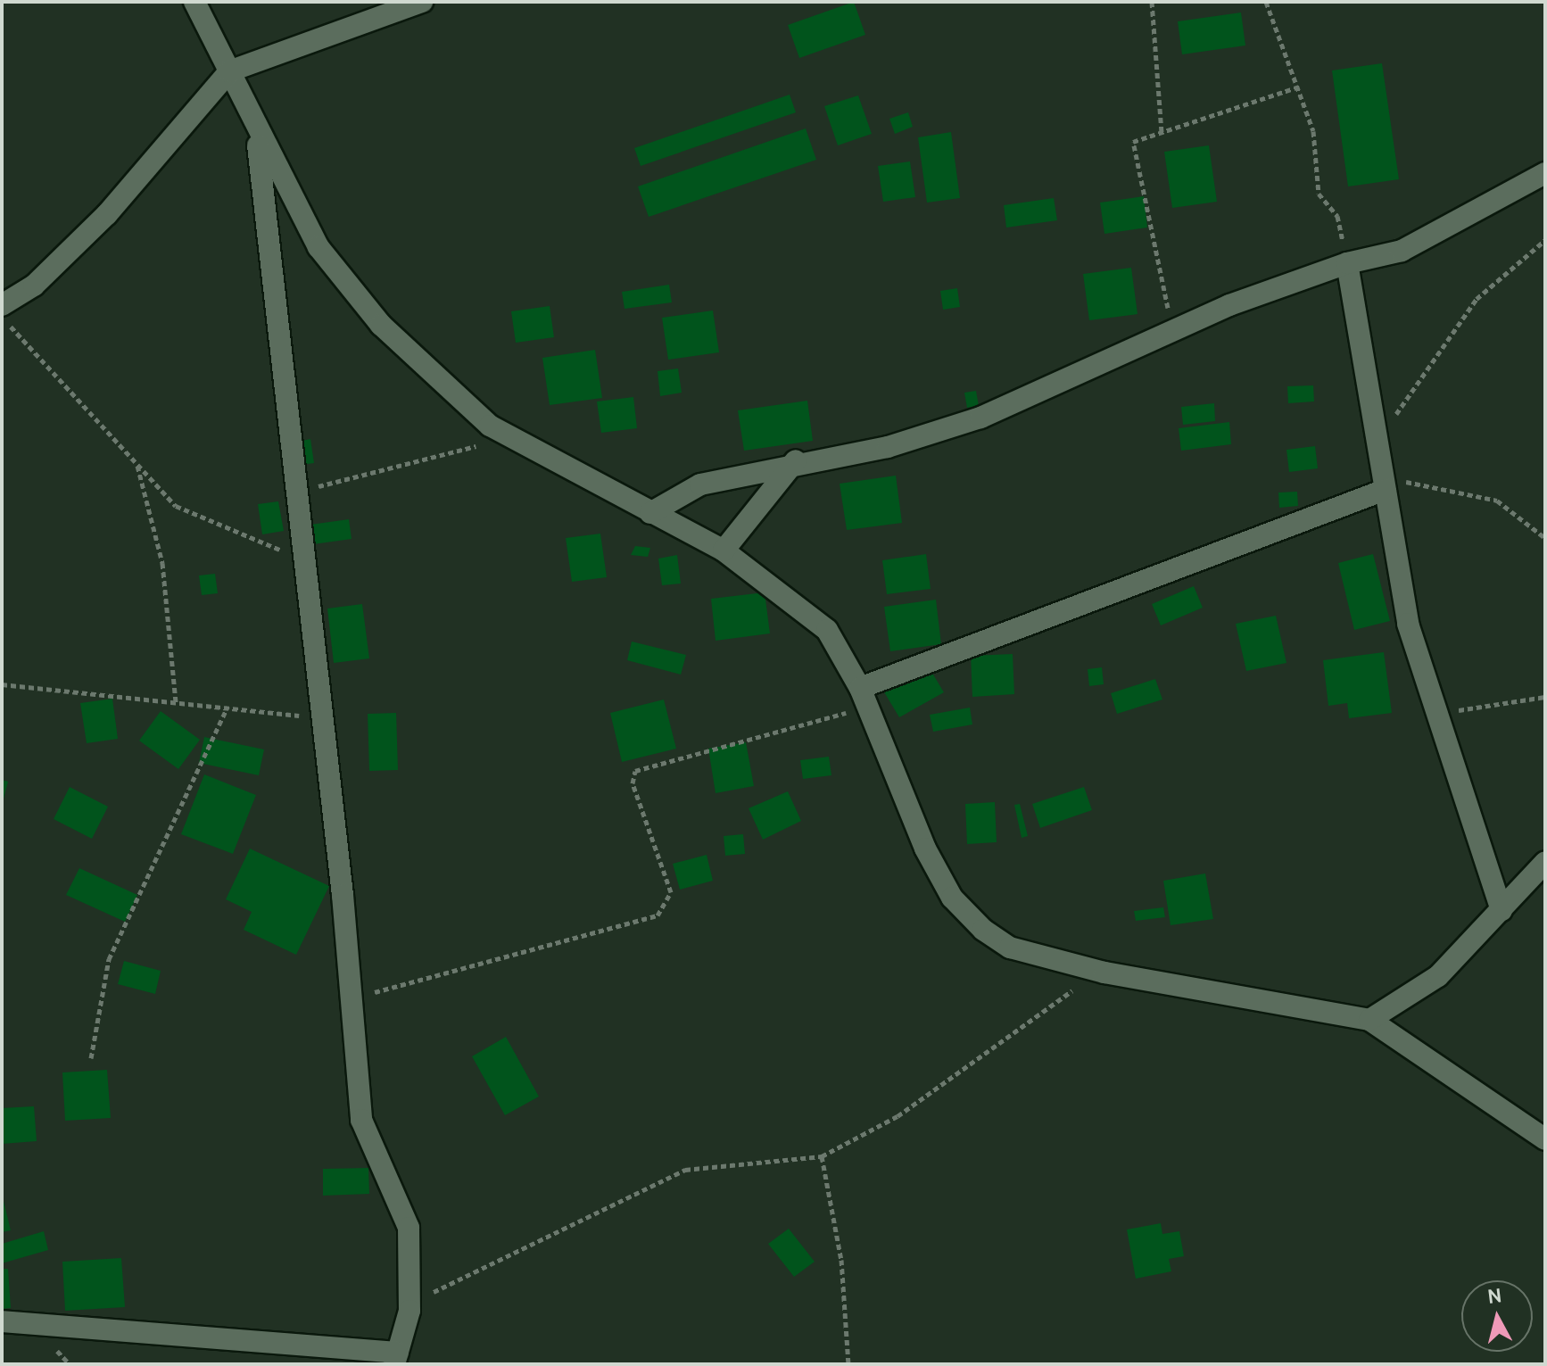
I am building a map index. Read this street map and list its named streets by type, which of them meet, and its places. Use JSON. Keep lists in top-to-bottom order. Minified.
{"north":"top"}
